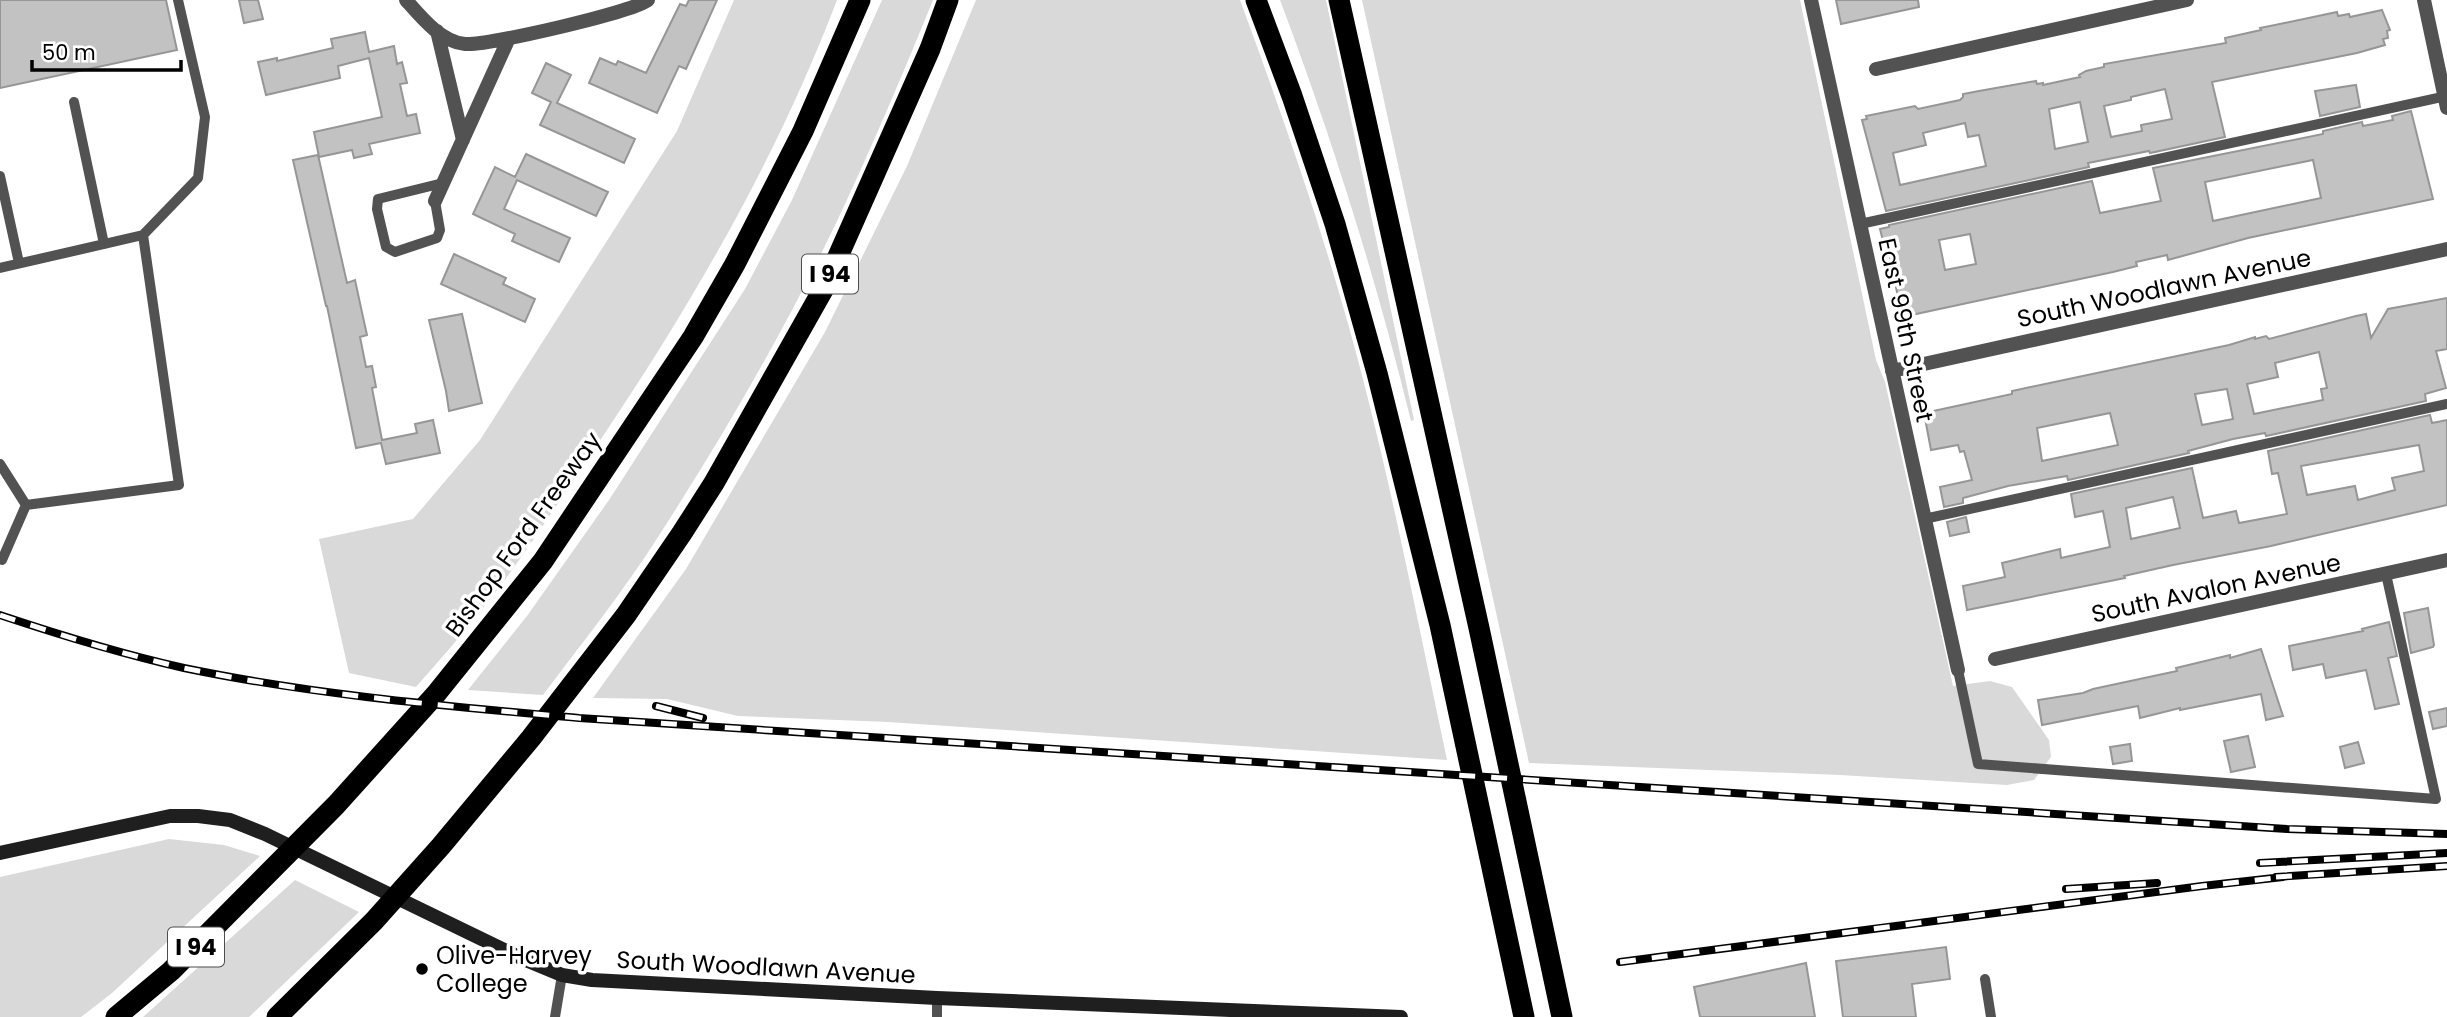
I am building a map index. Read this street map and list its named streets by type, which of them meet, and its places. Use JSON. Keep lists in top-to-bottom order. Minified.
{"streets":{"highway":["I 94","Bishop Ford Freeway"],"street":["South Woodlawn Avenue","East 99th Street","South Avalon Avenue"]},"crossings":[["South Woodlawn Avenue","East 99th Street"]],"places":["Olive-Harvey College"],"scale_bar":"50 m"}
